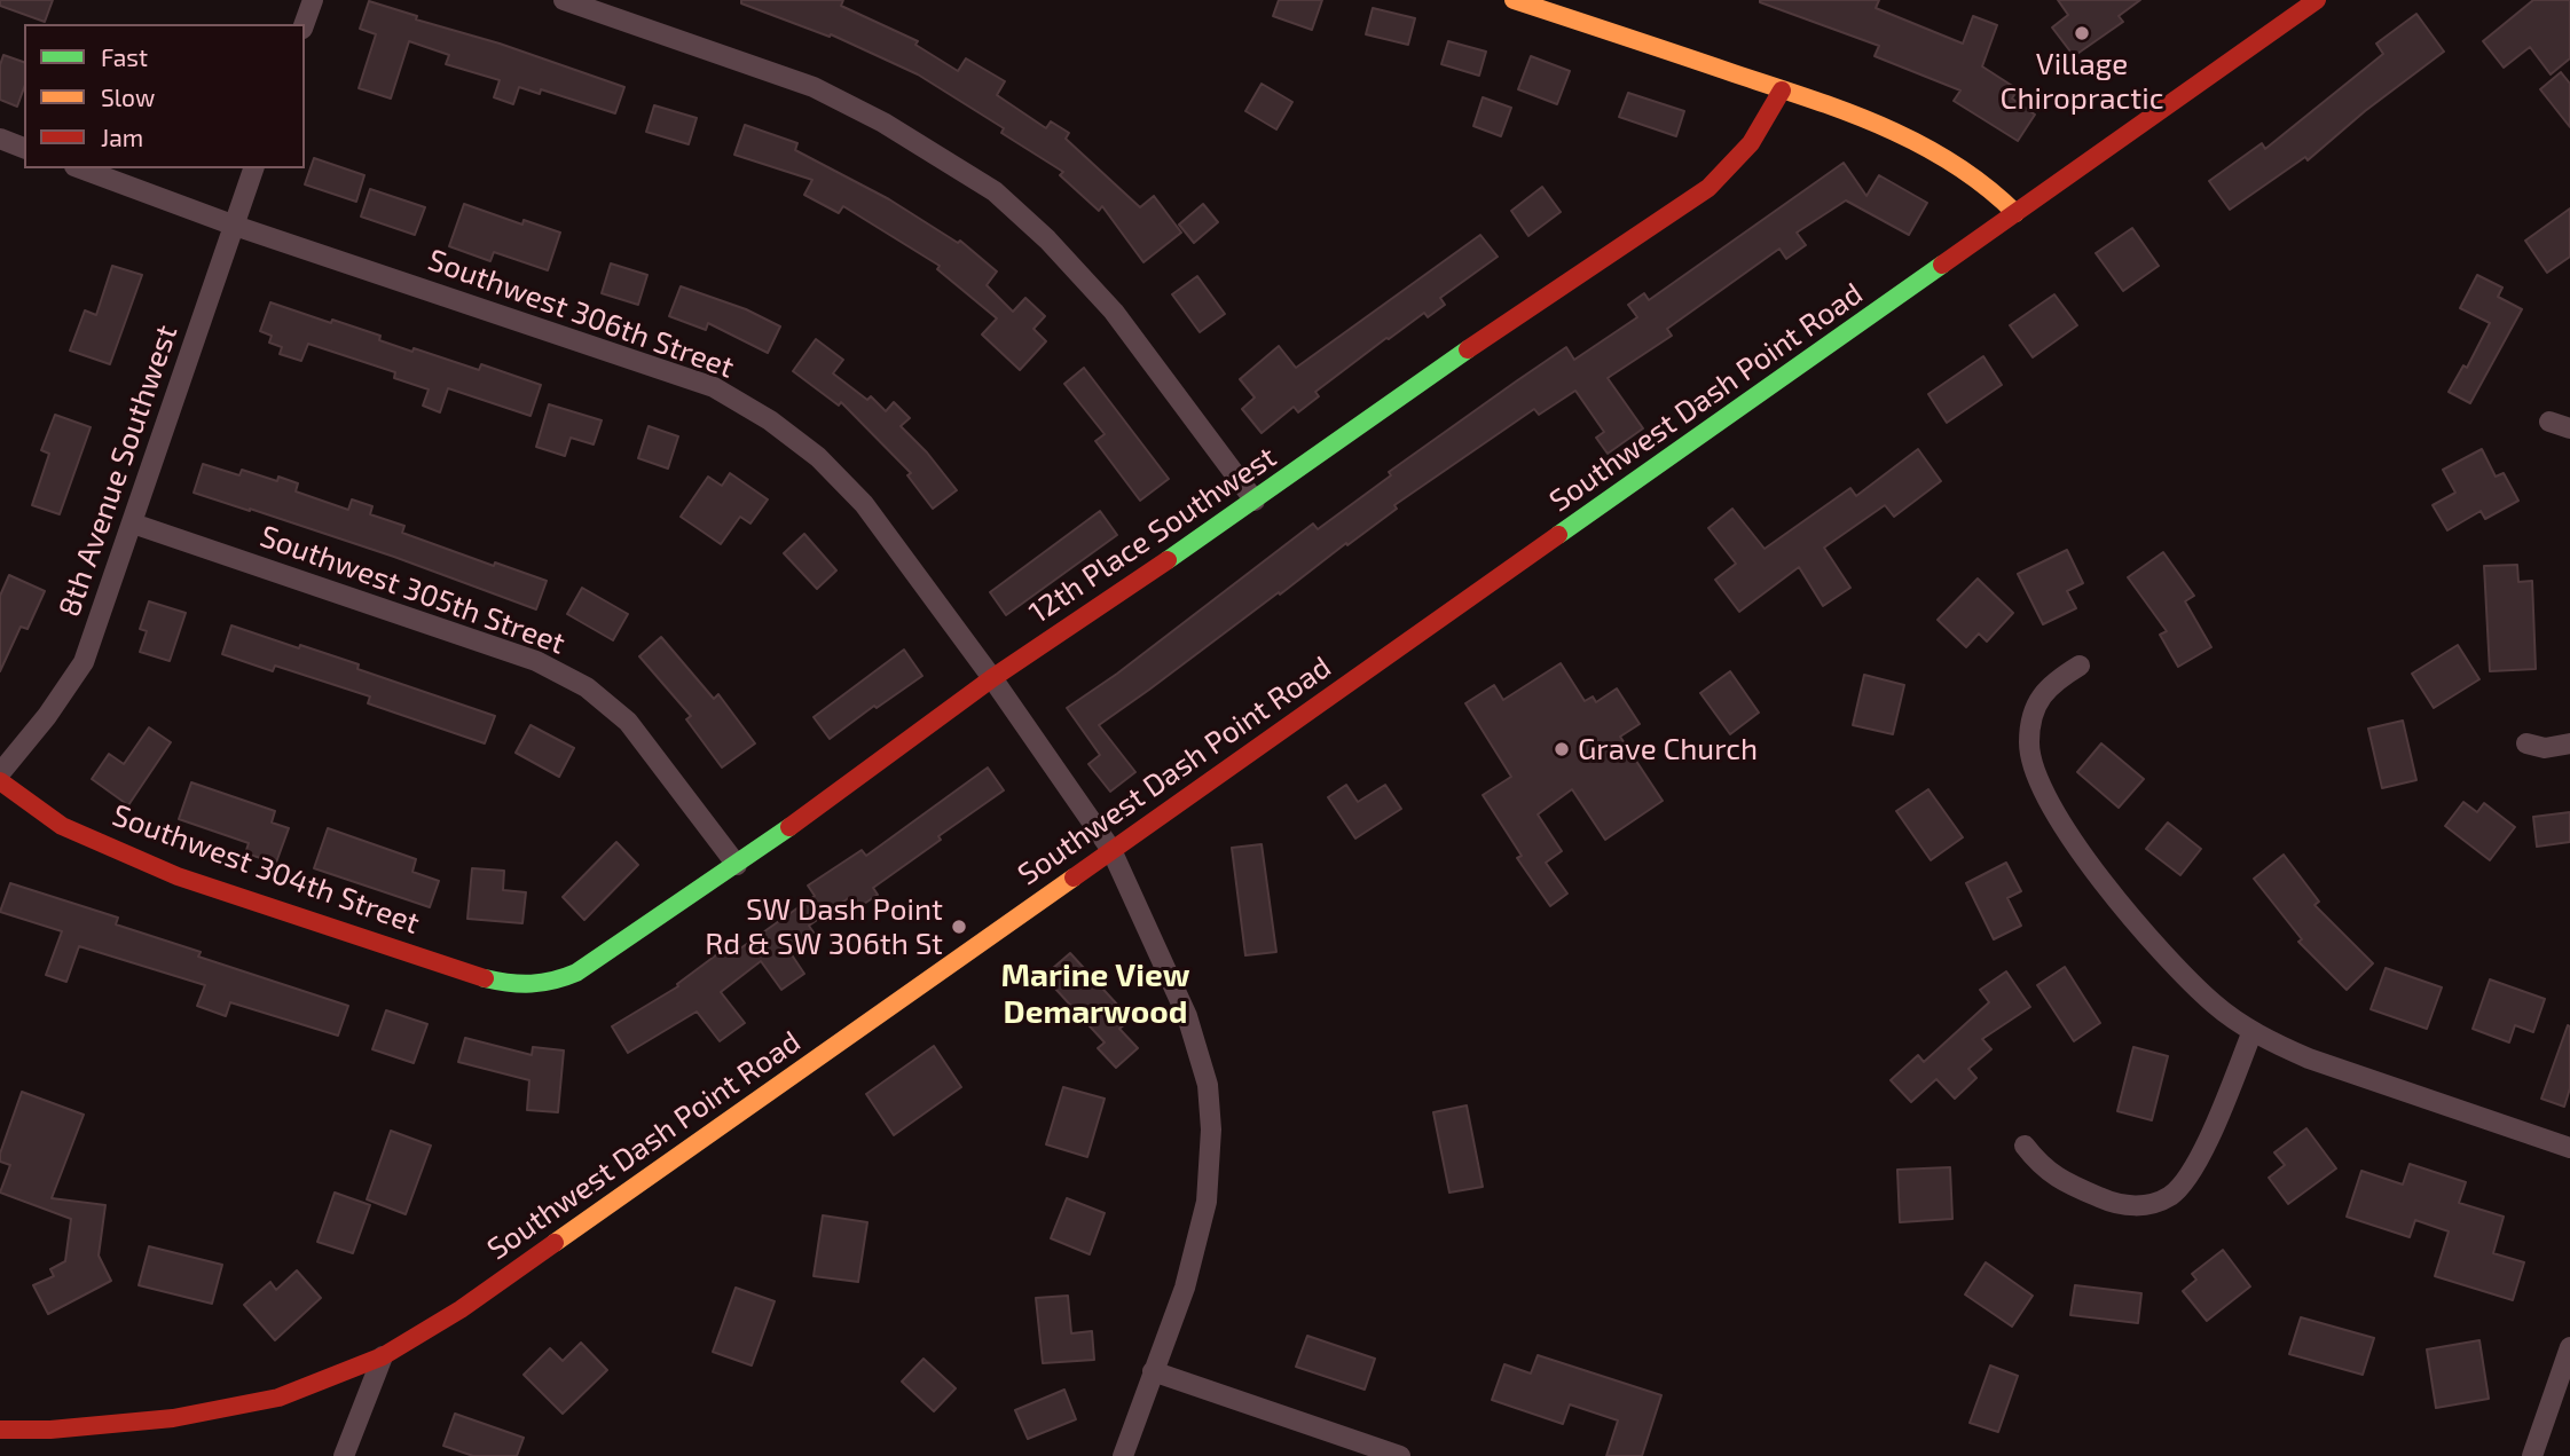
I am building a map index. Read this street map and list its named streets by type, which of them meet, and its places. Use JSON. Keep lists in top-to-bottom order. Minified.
{"streets":{"main road":["Southwest Dash Point Road","12th Place Southwest","Southwest 304th Street"],"street":["Southwest 306th Street","8th Avenue Southwest","Southwest 305th Street"]},"crossings":[["Southwest 306th Street","Southwest Dash Point Road"],["Southwest 306th Street","8th Avenue Southwest"],["Southwest 306th Street","12th Place Southwest"],["8th Avenue Southwest","Southwest 305th Street"],["12th Place Southwest","Southwest 305th Street"],["12th Place Southwest","Southwest 304th Street"]],"districts":["Marine View Demarwood"],"places":["Village Chiropractic","Grave Church","SW Dash Point Rd & SW 306th St"],"legend":["Fast","Slow","Jam"]}
